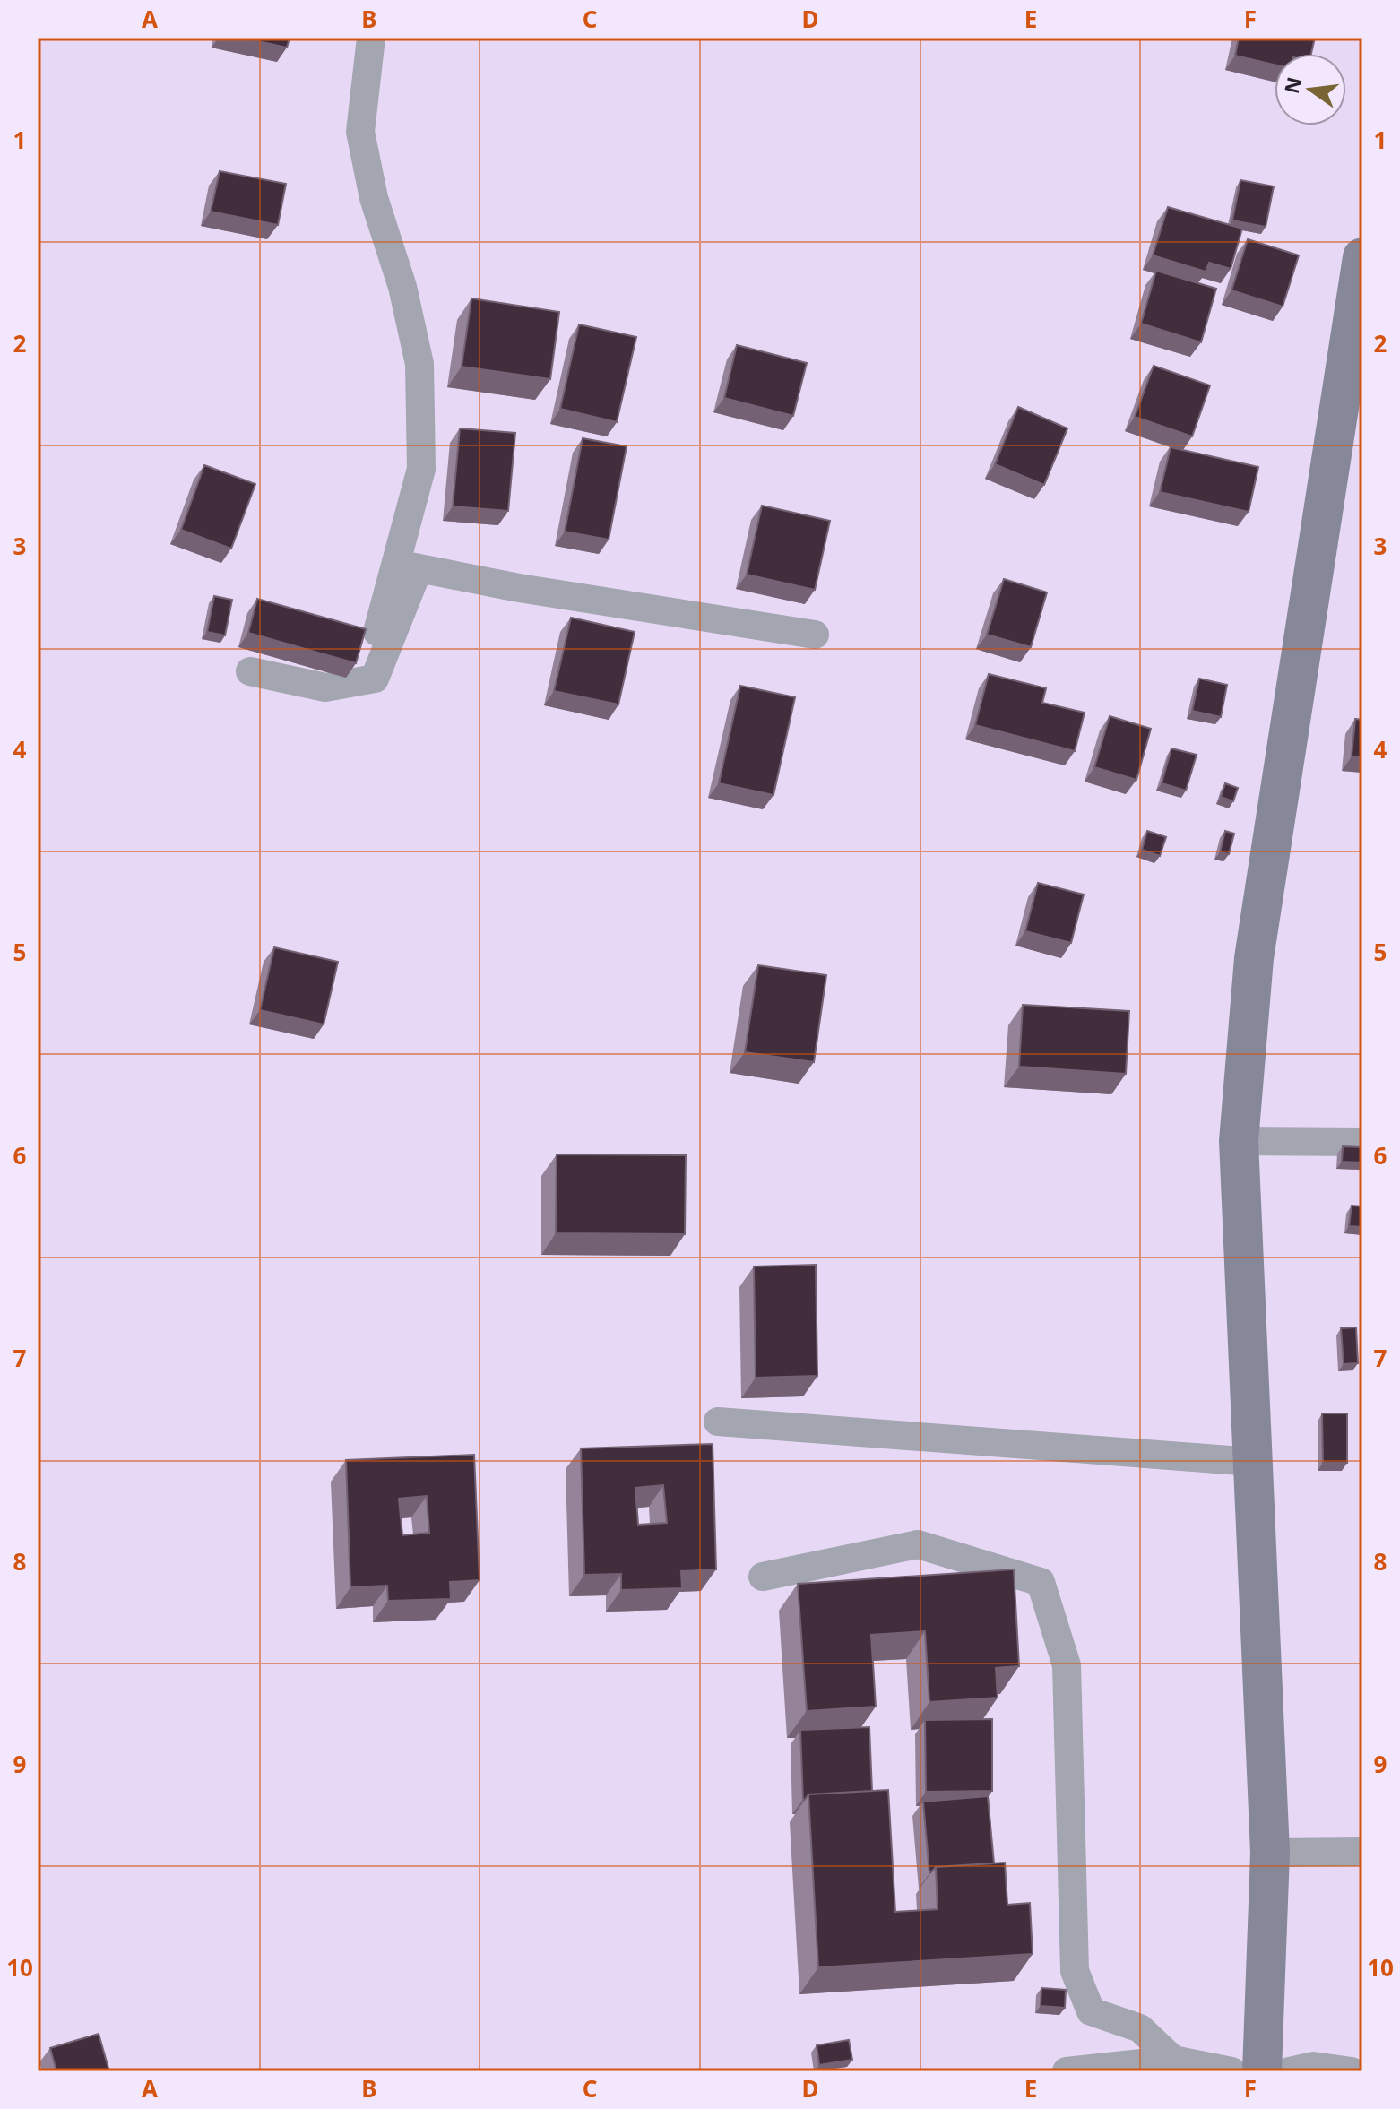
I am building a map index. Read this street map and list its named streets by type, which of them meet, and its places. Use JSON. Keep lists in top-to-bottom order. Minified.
{"north":"left","grid":{"columns":["A","B","C","D","E","F"],"rows":["1","2","3","4","5","6","7","8","9","10"]}}
